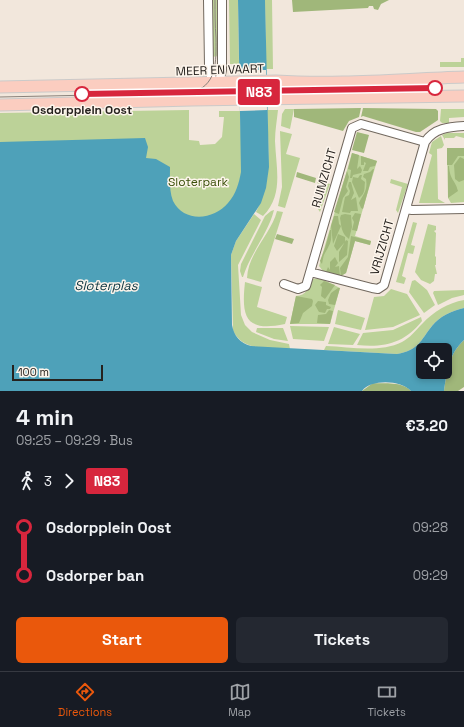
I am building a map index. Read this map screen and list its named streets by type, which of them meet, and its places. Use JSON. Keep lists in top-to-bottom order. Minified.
{"streets":{"main road":["MEER EN VAART"],"street":["RUIMZICHT","VRIJZICHT"]},"crossings":[["RUIMZICHT","VRIJZICHT"]],"water":["Sloterplas"],"parks":["Sloterpark"],"places":["Osdorpplein Oost"],"lines":["bus line N83"],"scale_bar":"100 m","page":{"on_map":"N83","scale":"100 m","heading":["4 min","09:25 – 09:29 · Bus","€3.20"],"legs":["3","N83"],"list":[{"name":"Osdorpplein Oost","value":"09:28"},{"name":"Osdorper ban","value":"09:29"}],"buttons":["Start","Tickets"],"tabs":["Directions","Map","Tickets"]}}
